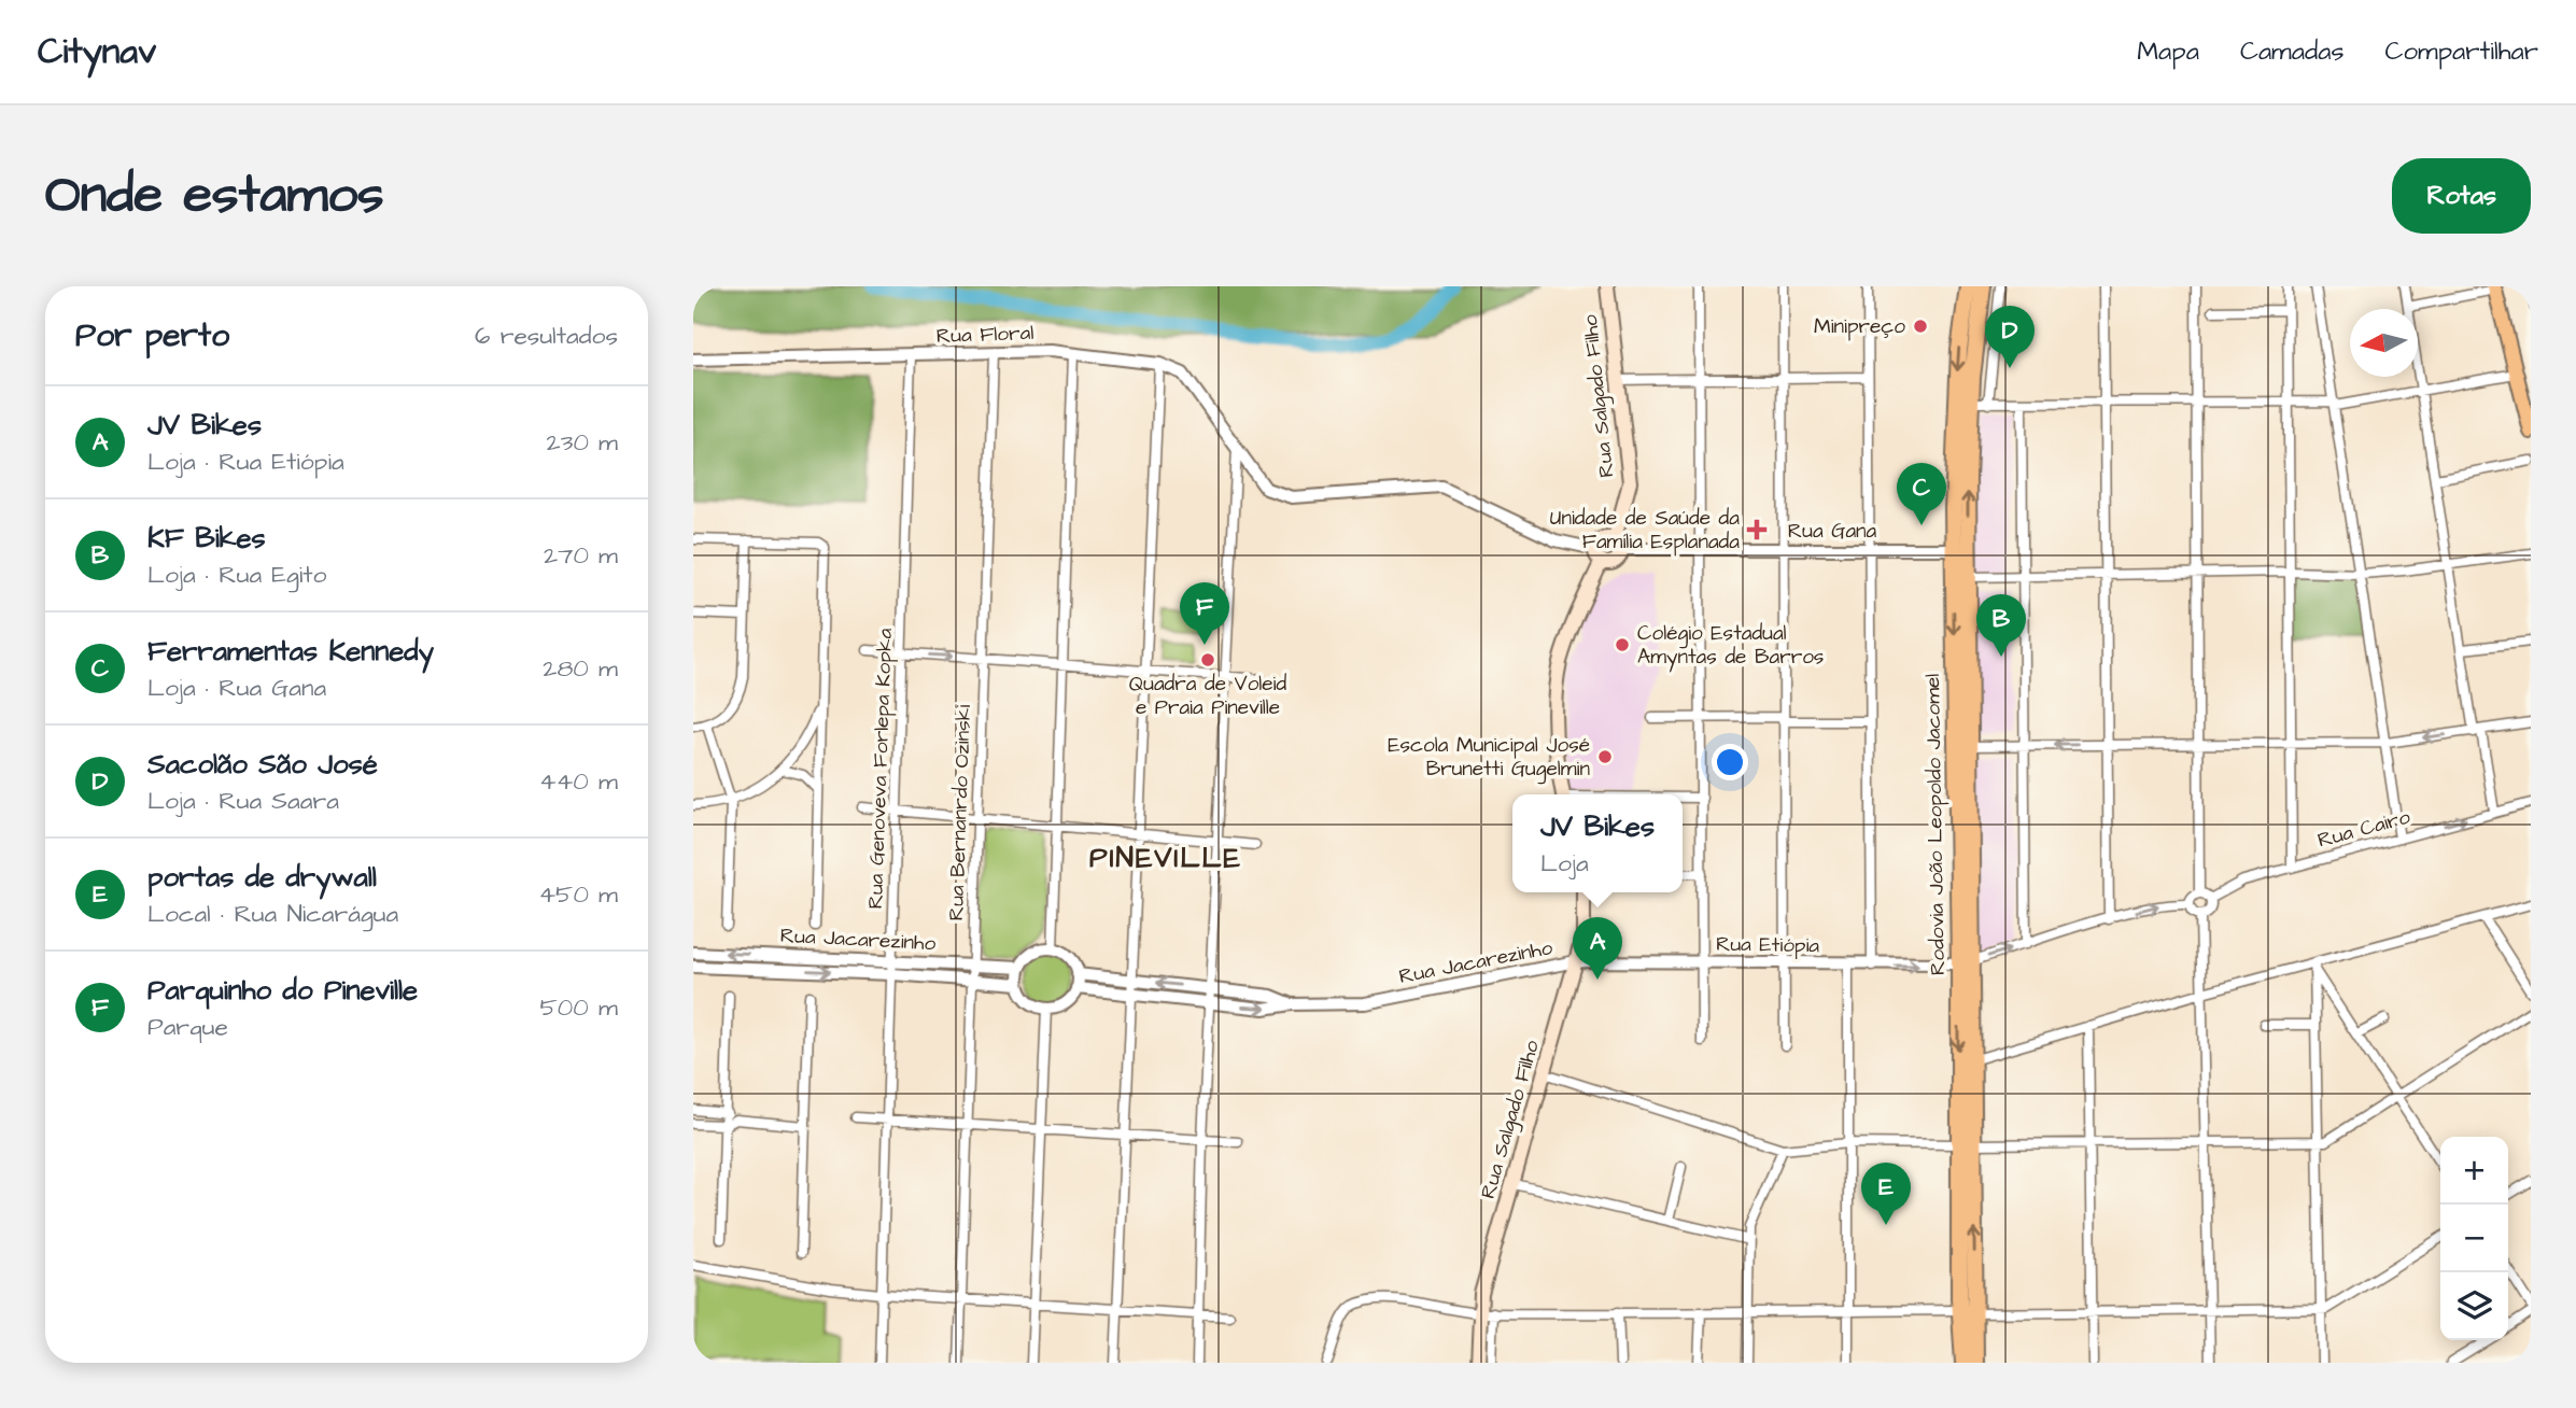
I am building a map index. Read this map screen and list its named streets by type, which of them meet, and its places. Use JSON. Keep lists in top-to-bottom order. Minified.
{"streets":{"highway":["Rodovia João Leopoldo Jacomel"],"main road":["Rua Salgado Filho"],"street":["Rua Floral","Rua Gana","Rua Genoveva Forlepa Kopka","Rua Bernanrdo Ozinski","Rua Cairo","Rua Jacarezinho","Rua Etiópia"]},"crossings":[["Rua Floral","Rua Genoveva Forlepa Kopka"],["Rua Floral","Rua Bernanrdo Ozinski"],["Rua Salgado Filho","Rua Gana"],["Rua Salgado Filho","Rua Jacarezinho"],["Rua Salgado Filho","Rua Etiópia"],["Rua Gana","Rodovia João Leopoldo Jacomel"],["Rua Genoveva Forlepa Kopka","Rua Jacarezinho"],["Rua Bernanrdo Ozinski","Rua Jacarezinho"],["Rodovia João Leopoldo Jacomel","Rua Etiópia"],["Rua Jacarezinho","Rua Etiópia"]],"districts":["PINEVILLE"],"places":{"other":["Minipreço","Colégio Estadual Amyntas de Barros","Quadra de Voleid e Praia Pineville","Escola Municipal José Brunetti Gugelmin"],"health":["Unidade de Saúde da Família Esplanada"]},"north":"left","page":{"header":"Citynav","nav":["Mapa","Camadas","Compartilhar"],"buttons":"Rotas","title":"Onde estamos","heading":["Por perto","6 resultados"],"pins":["D","C","F","B","A","E"],"list":[{"mark":"A","name":"JV Bikes","note":"Loja · Rua Etiópia","value":"230 m"},{"mark":"B","name":"KF Bikes","note":"Loja · Rua Egito","value":"270 m"},{"mark":"C","name":"Ferramentas Kennedy","note":"Loja · Rua Gana","value":"280 m"},{"mark":"D","name":"Sacolão São José","note":"Loja · Rua Saara","value":"440 m"},{"mark":"E","name":"portas de drywall","note":"Local · Rua Nicarágua","value":"450 m"},{"mark":"F","name":"Parquinho do Pineville","note":"Parque","value":"500 m"}],"popup":["JV Bikes","Loja"],"map_buttons":["+","−"]}}
